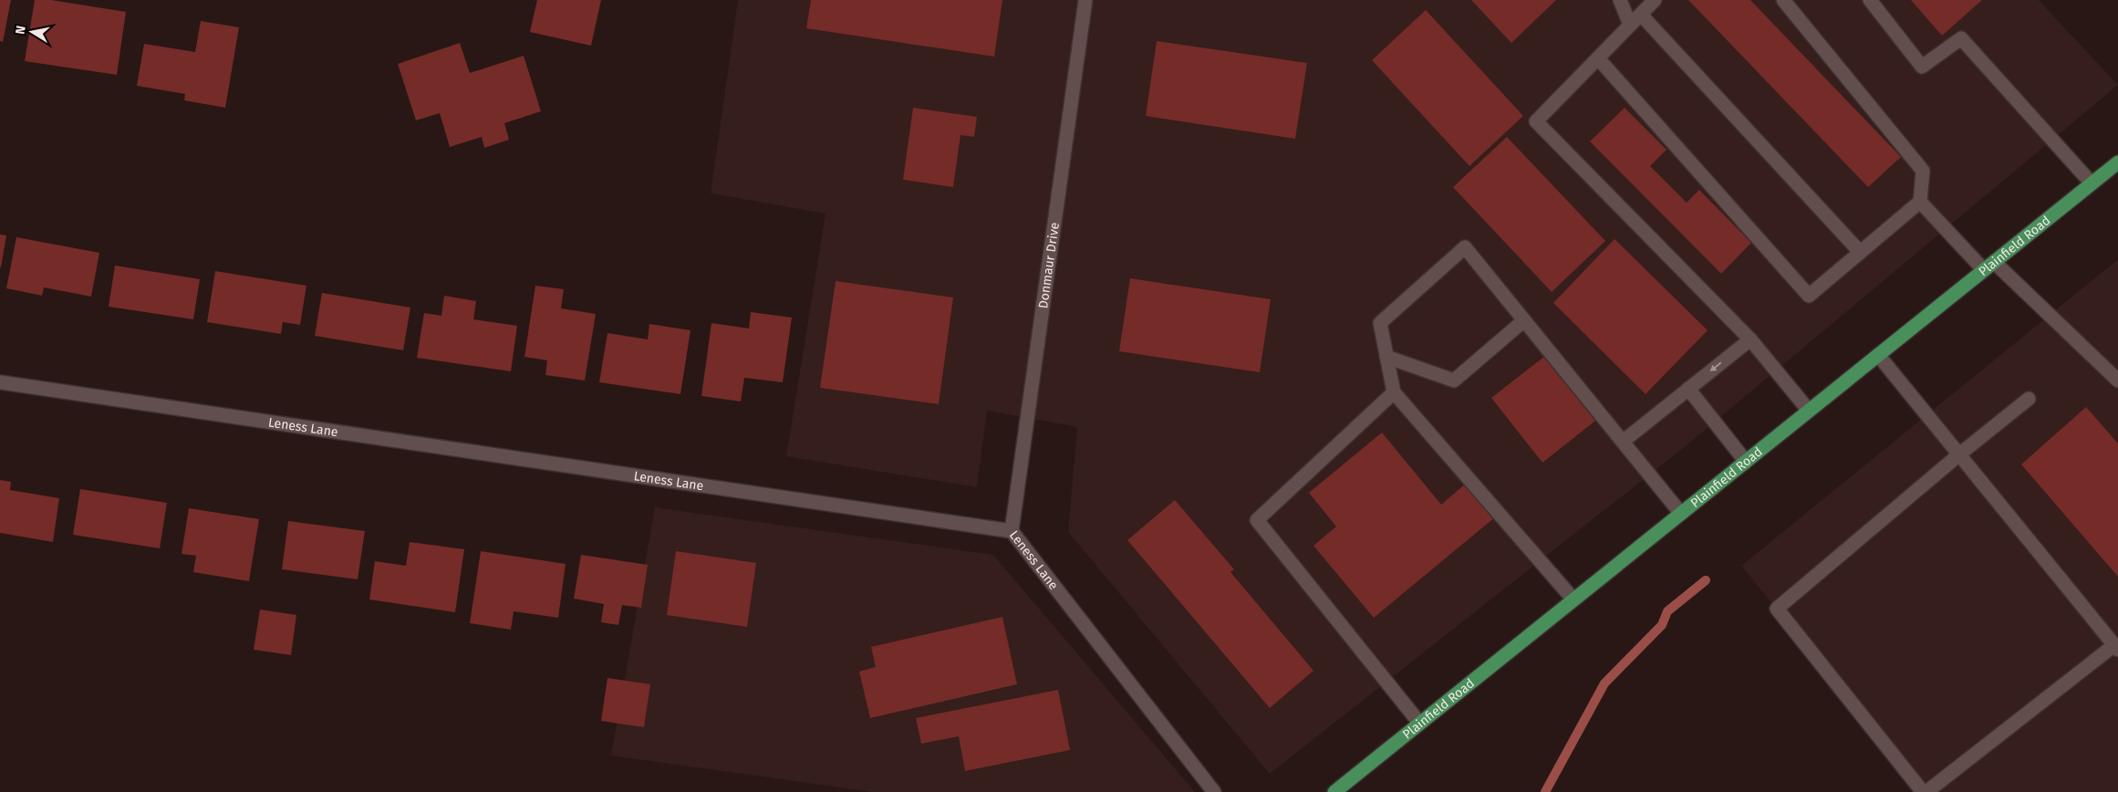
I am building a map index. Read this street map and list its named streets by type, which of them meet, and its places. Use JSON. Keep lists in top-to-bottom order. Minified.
{"streets":{"main road":["Plainfield Road"],"street":["Donmaur Drive","Leness Lane"]},"crossings":[["Donmaur Drive","Leness Lane"]],"north":"left"}
